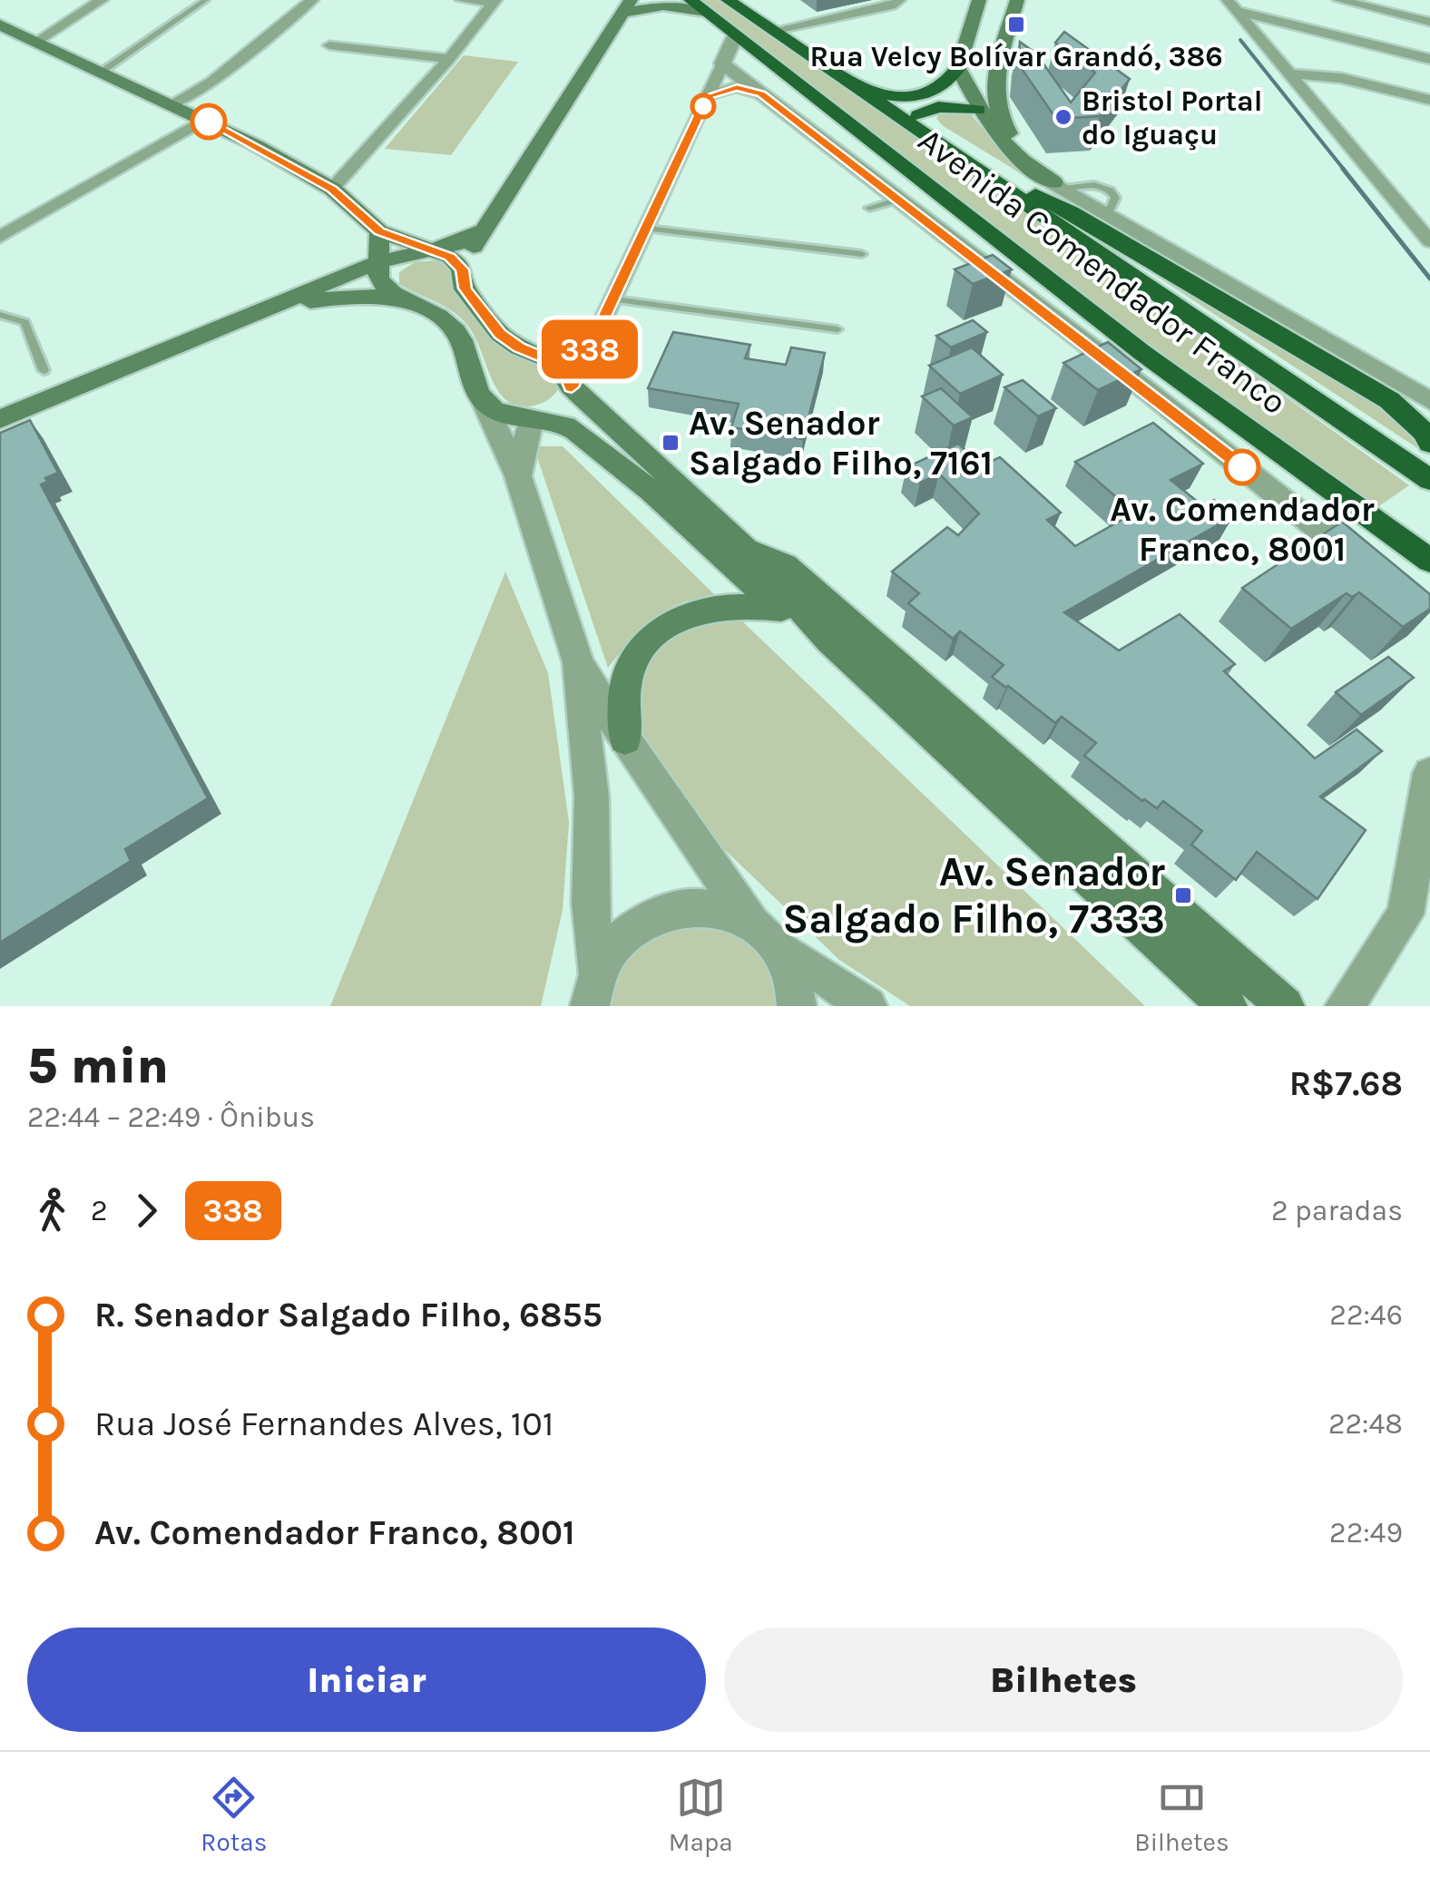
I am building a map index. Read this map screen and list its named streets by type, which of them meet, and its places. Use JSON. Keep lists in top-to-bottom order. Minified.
{"streets":{"highway":["Avenida Comendador Franco"]},"places":{"transit":["Rua Velcy Bolívar Grandó, 386","Av. Senador Salgado Filho, 7161","Av. Senador Salgado Filho, 7333"],"other":["Bristol Portal do Iguaçu","Av. Comendador Franco, 8001"]},"lines":["bus line 338"],"page":{"on_map":"338","heading":["5 min","22:44 – 22:49 · Ônibus","R$7.68"],"legs":["2","338","2 paradas"],"list":[{"name":"R. Senador Salgado Filho, 6855","value":"22:46"},{"name":"Rua José Fernandes Alves, 101","value":"22:48"},{"name":"Av. Comendador Franco, 8001","value":"22:49"}],"buttons":["Iniciar","Bilhetes"],"tabs":["Rotas","Mapa","Bilhetes"]}}
